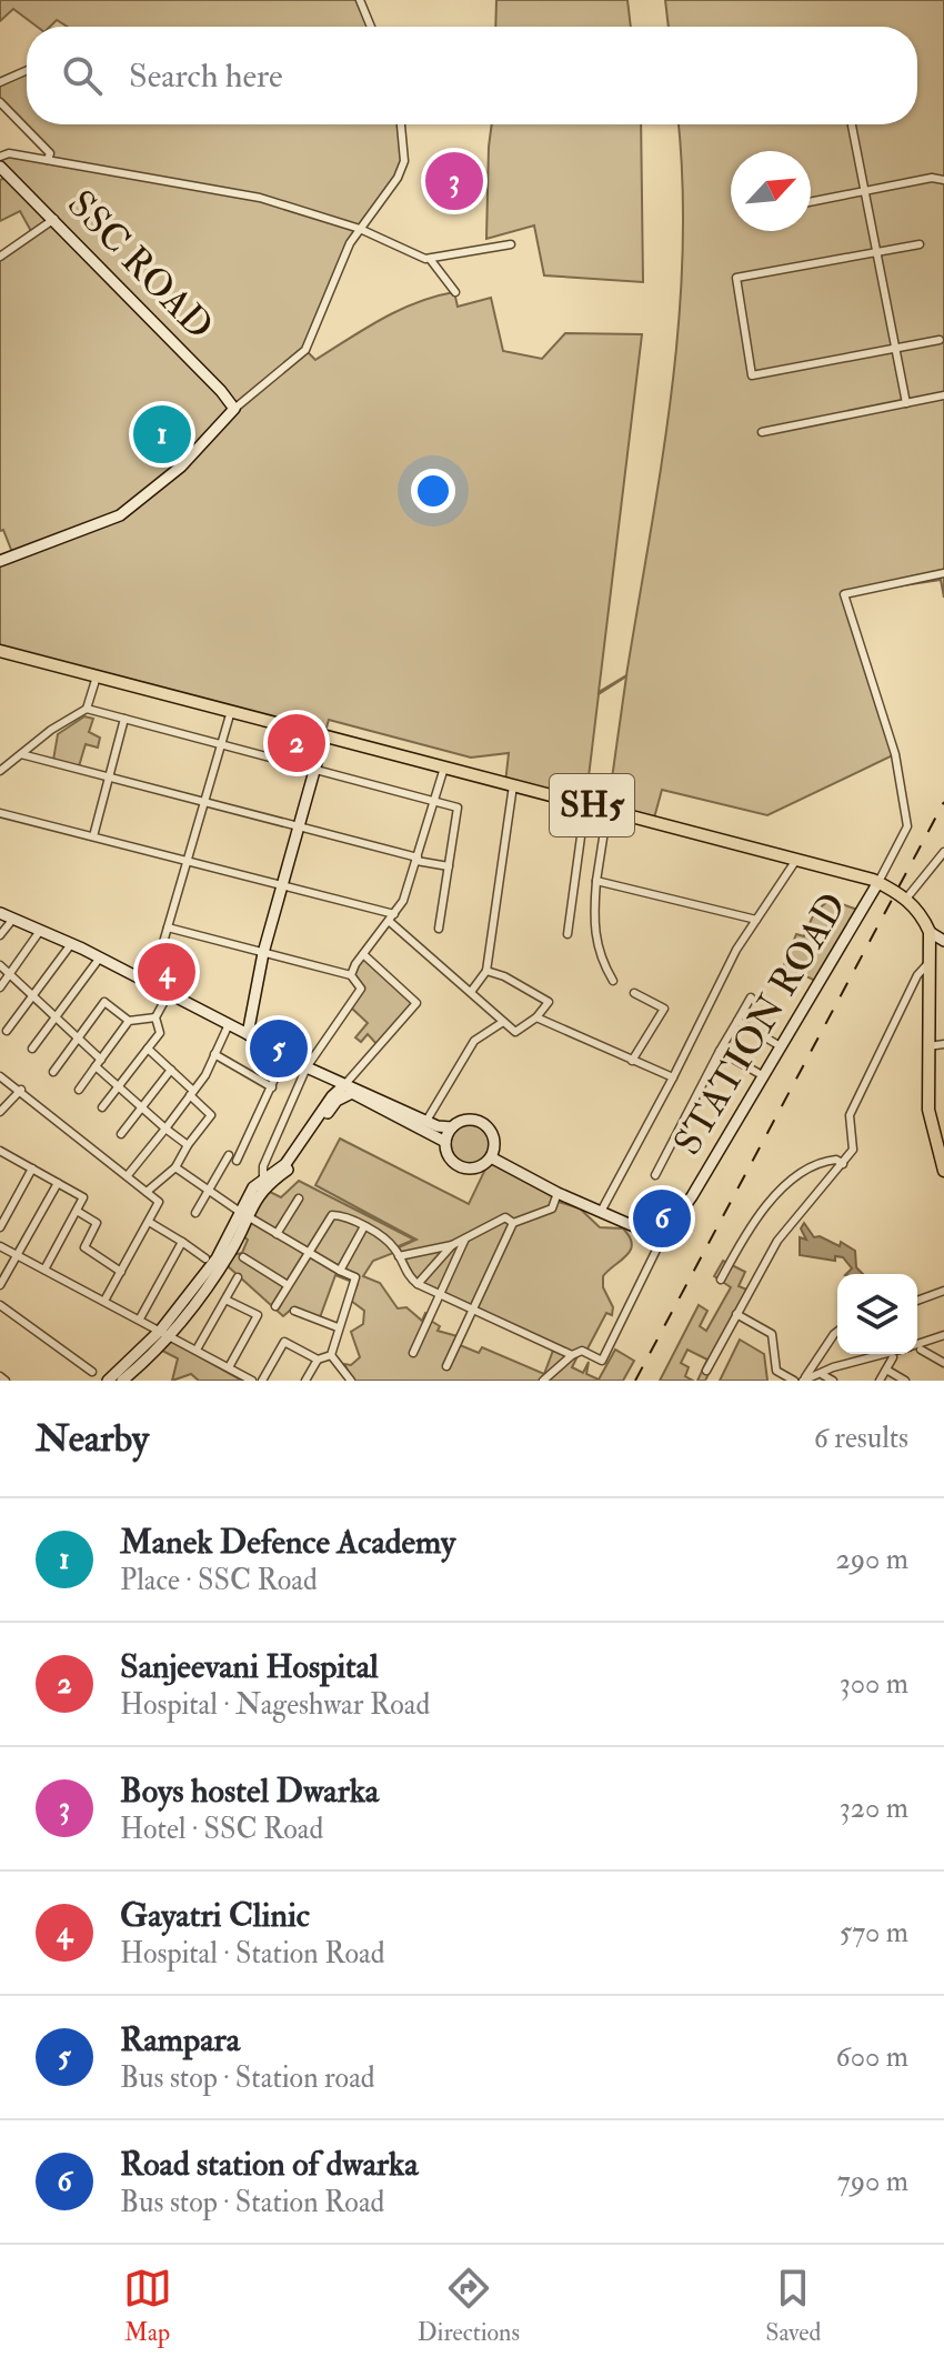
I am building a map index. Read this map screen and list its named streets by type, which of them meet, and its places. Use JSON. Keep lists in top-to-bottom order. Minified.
{"streets":{"main road":["SH5"],"street":["SSC ROAD","STATION ROAD"]},"crossings":[["SH5","STATION ROAD"]],"north":"top right","page":{"search":"Search here","pins":["3","1","2","4","5","6"],"heading":["Nearby","6 results"],"list":[{"mark":"1","name":"Manek Defence Academy","note":"Place · SSC Road","value":"290 m"},{"mark":"2","name":"Sanjeevani Hospital","note":"Hospital · Nageshwar Road","value":"300 m"},{"mark":"3","name":"Boys hostel Dwarka","note":"Hotel · SSC Road","value":"320 m"},{"mark":"4","name":"Gayatri Clinic","note":"Hospital · Station Road","value":"570 m"},{"mark":"5","name":"Rampara","note":"Bus stop · Station road","value":"600 m"},{"mark":"6","name":"Road station of dwarka","note":"Bus stop · Station Road","value":"790 m"}],"nav":["Map","Directions","Saved"]}}
